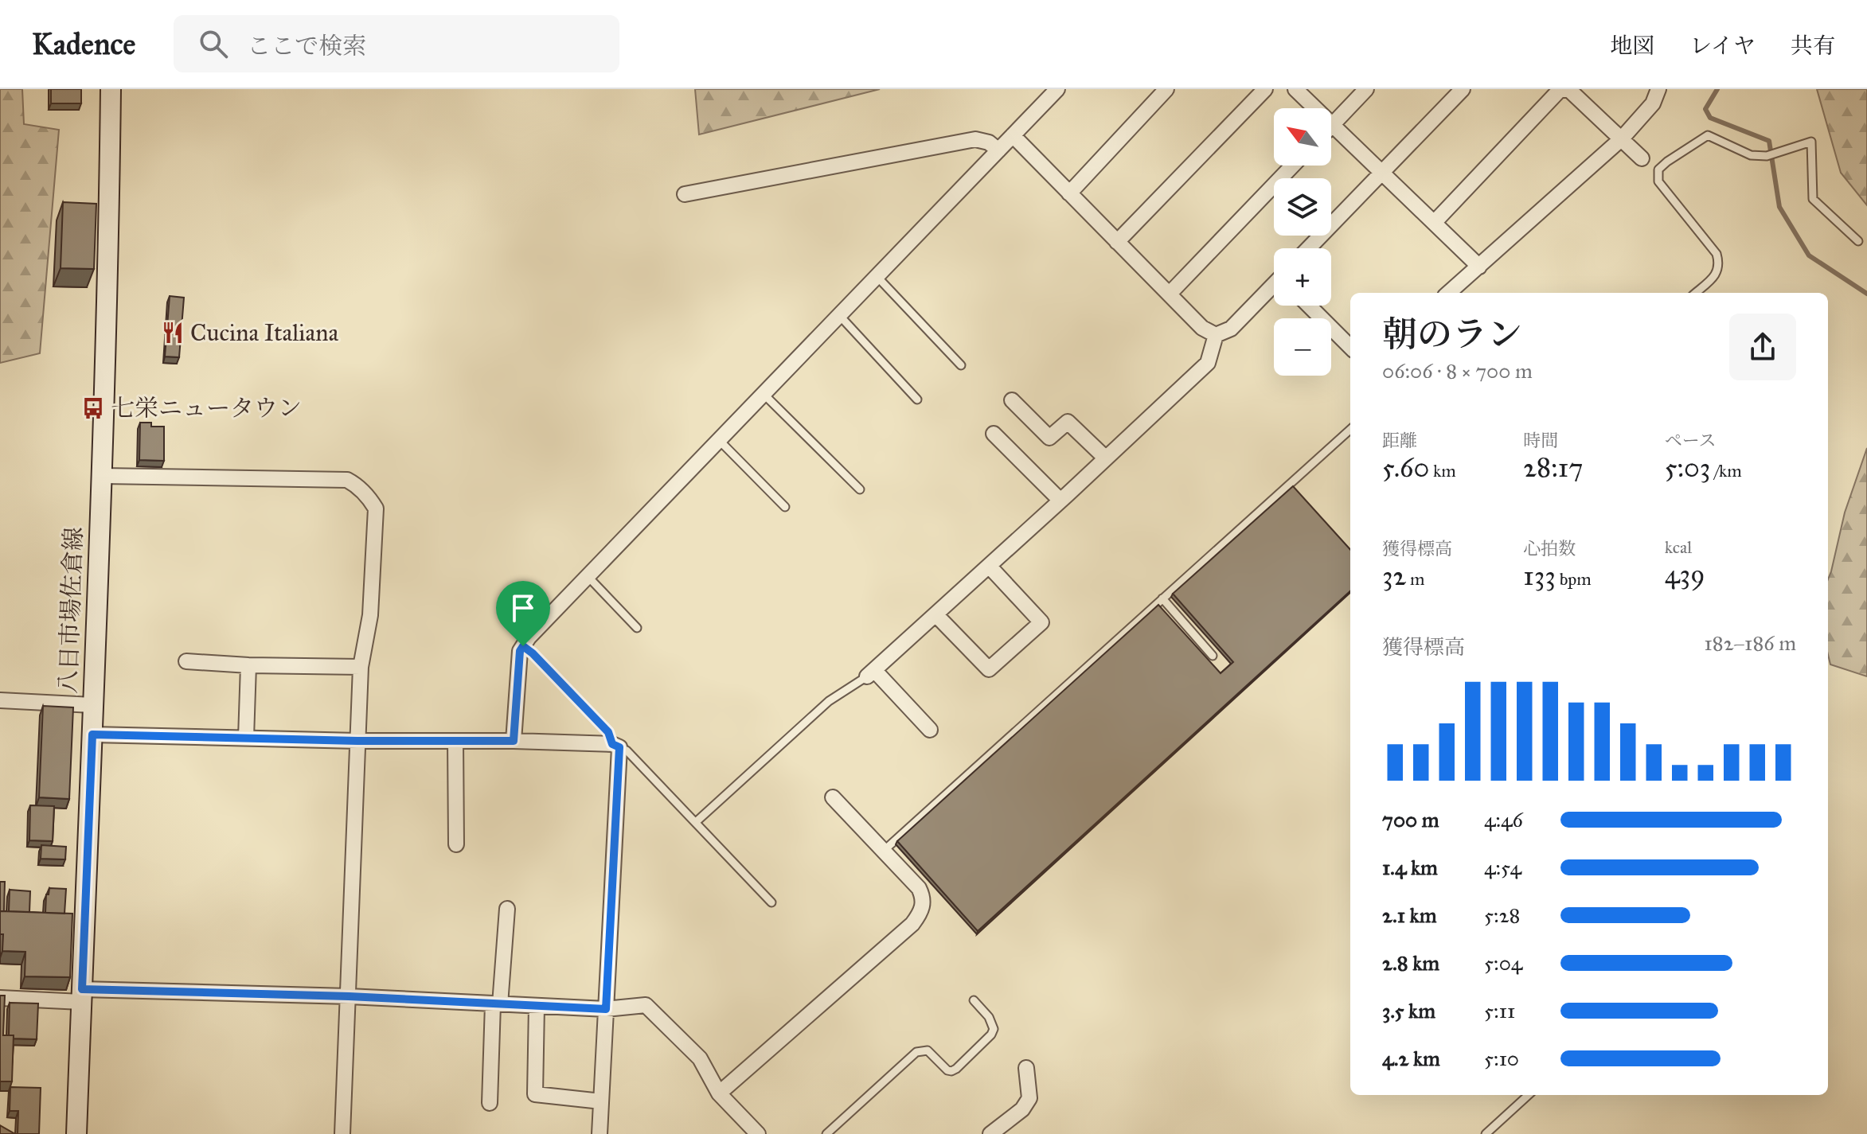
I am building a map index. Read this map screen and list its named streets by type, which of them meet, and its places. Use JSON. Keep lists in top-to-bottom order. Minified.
{"streets":{"main road":["八日市場佐倉線"]},"places":{"restaurant":["Cucina Italiana"],"bus stop":["七栄ニュータウン"]},"north":"top left","page":{"header":"Kadence","search":"ここで検索","nav":["地図","レイヤ","共有"],"map_buttons":["+","−"],"heading":["朝のラン","06:06 · 8 × 700 m"],"stats":[["距離","5.60 km"],["時間","28:17"],["ペース","5:03 /km"],["獲得標高","32 m"],["心拍数","133 bpm"],["kcal","439"]],"chart":["獲得標高","182–186 m"],"list":[{"name":"700 m","note":"4:46"},{"name":"1.4 km","note":"4:54"},{"name":"2.1 km","note":"5:28"},{"name":"2.8 km","note":"5:04"},{"name":"3.5 km","note":"5:11"},{"name":"4.2 km","note":"5:10"}]}}
